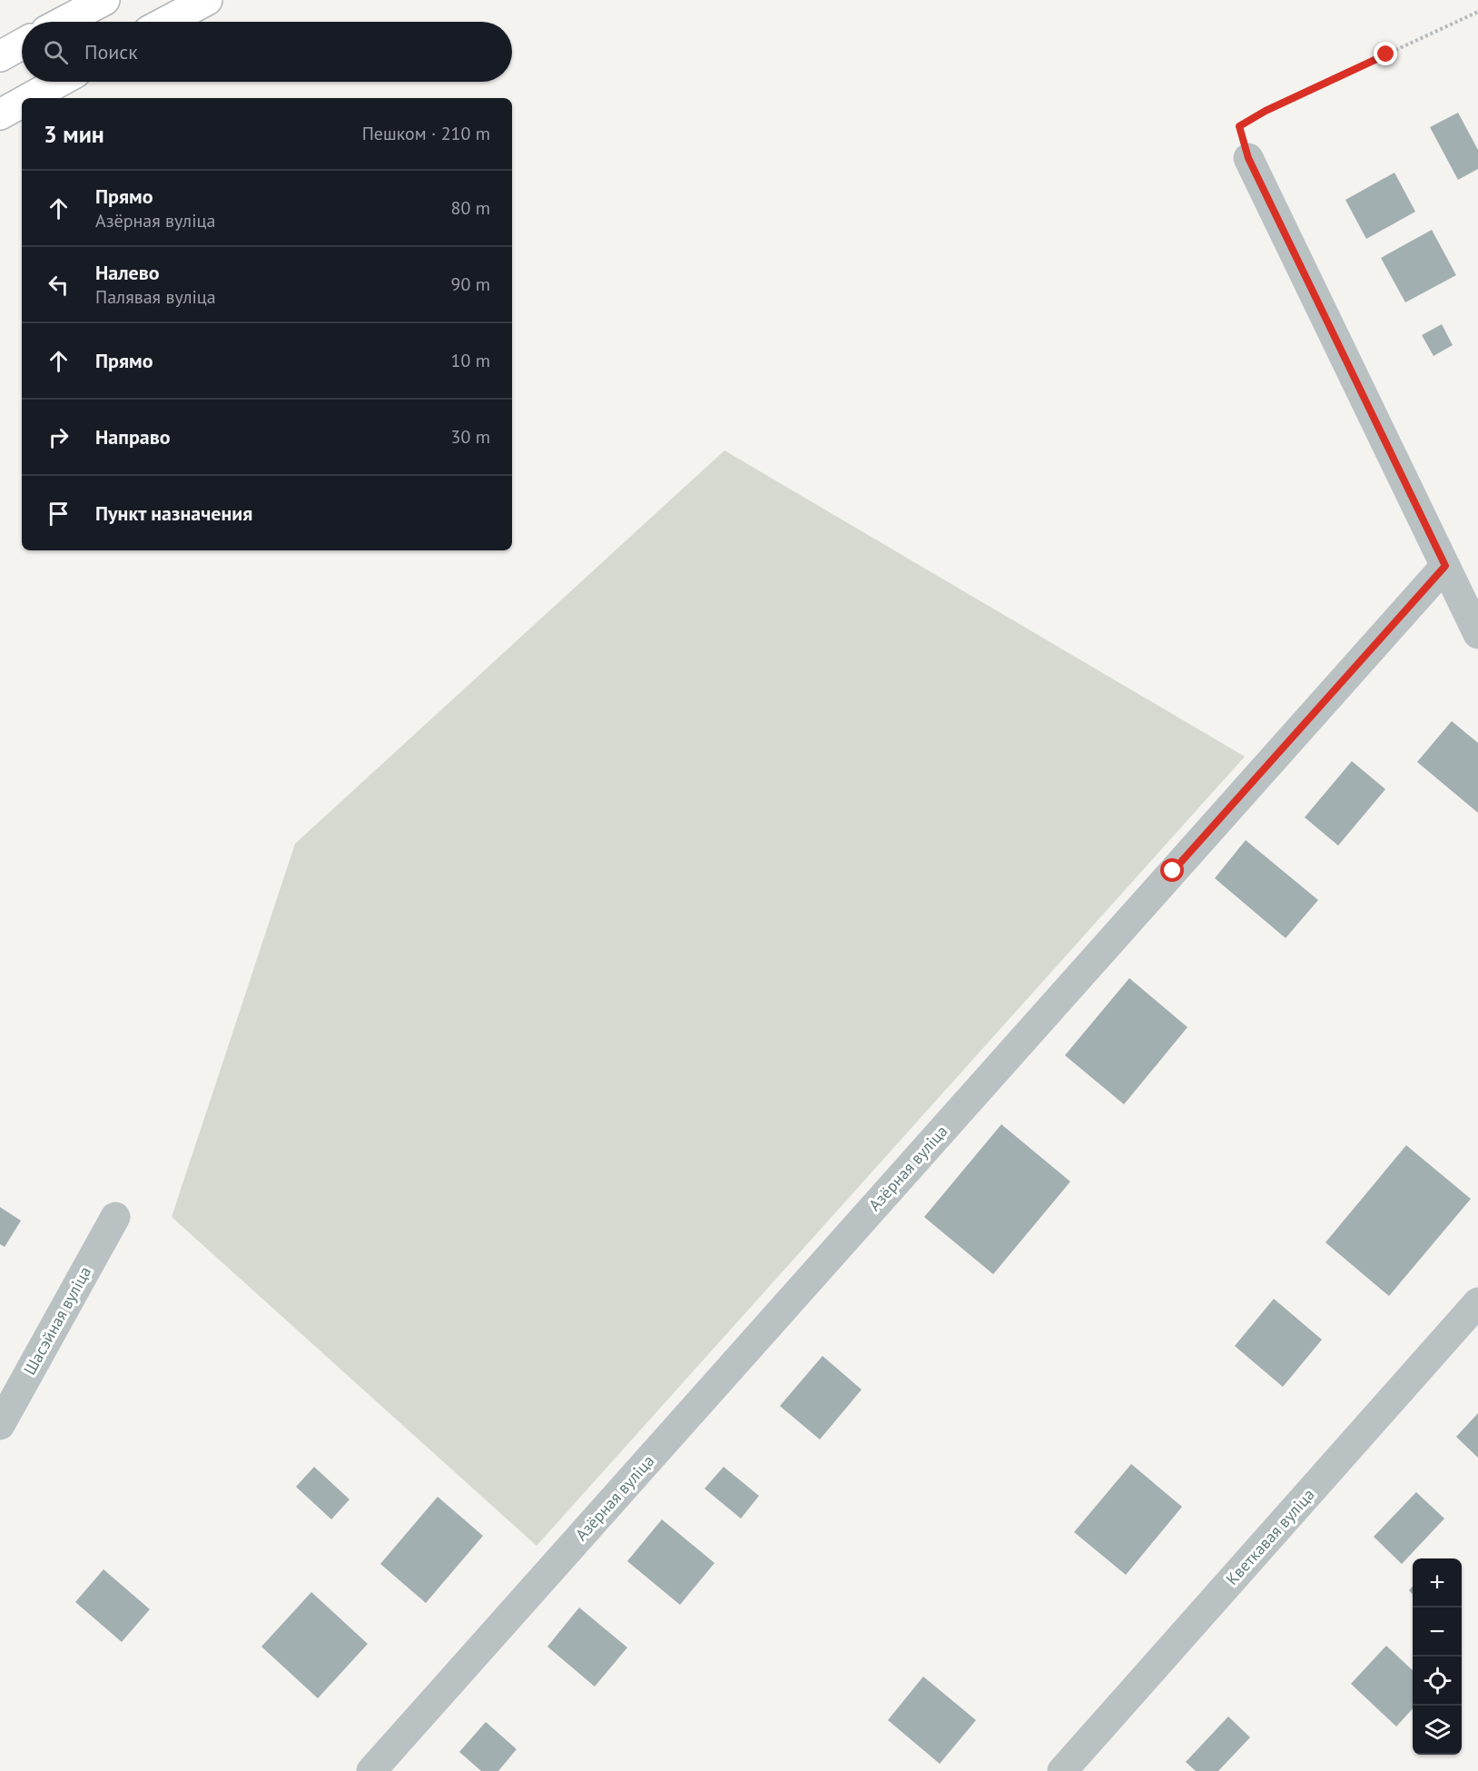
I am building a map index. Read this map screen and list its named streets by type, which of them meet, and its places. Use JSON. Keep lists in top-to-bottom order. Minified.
{"streets":{"street":["Азёрная вуліца","Шасэйная вуліца","Кветкавая вуліца"]},"page":{"search":"Поиск","heading":["3 мин","Пешком · 210 m"],"list":[["Прямо","Азёрная вуліца","80 m"],["Налево","Палявая вуліца","90 m"],["Прямо","10 m"],["Направо","30 m"],"Пункт назначения"],"map_buttons":["+","−"]}}
